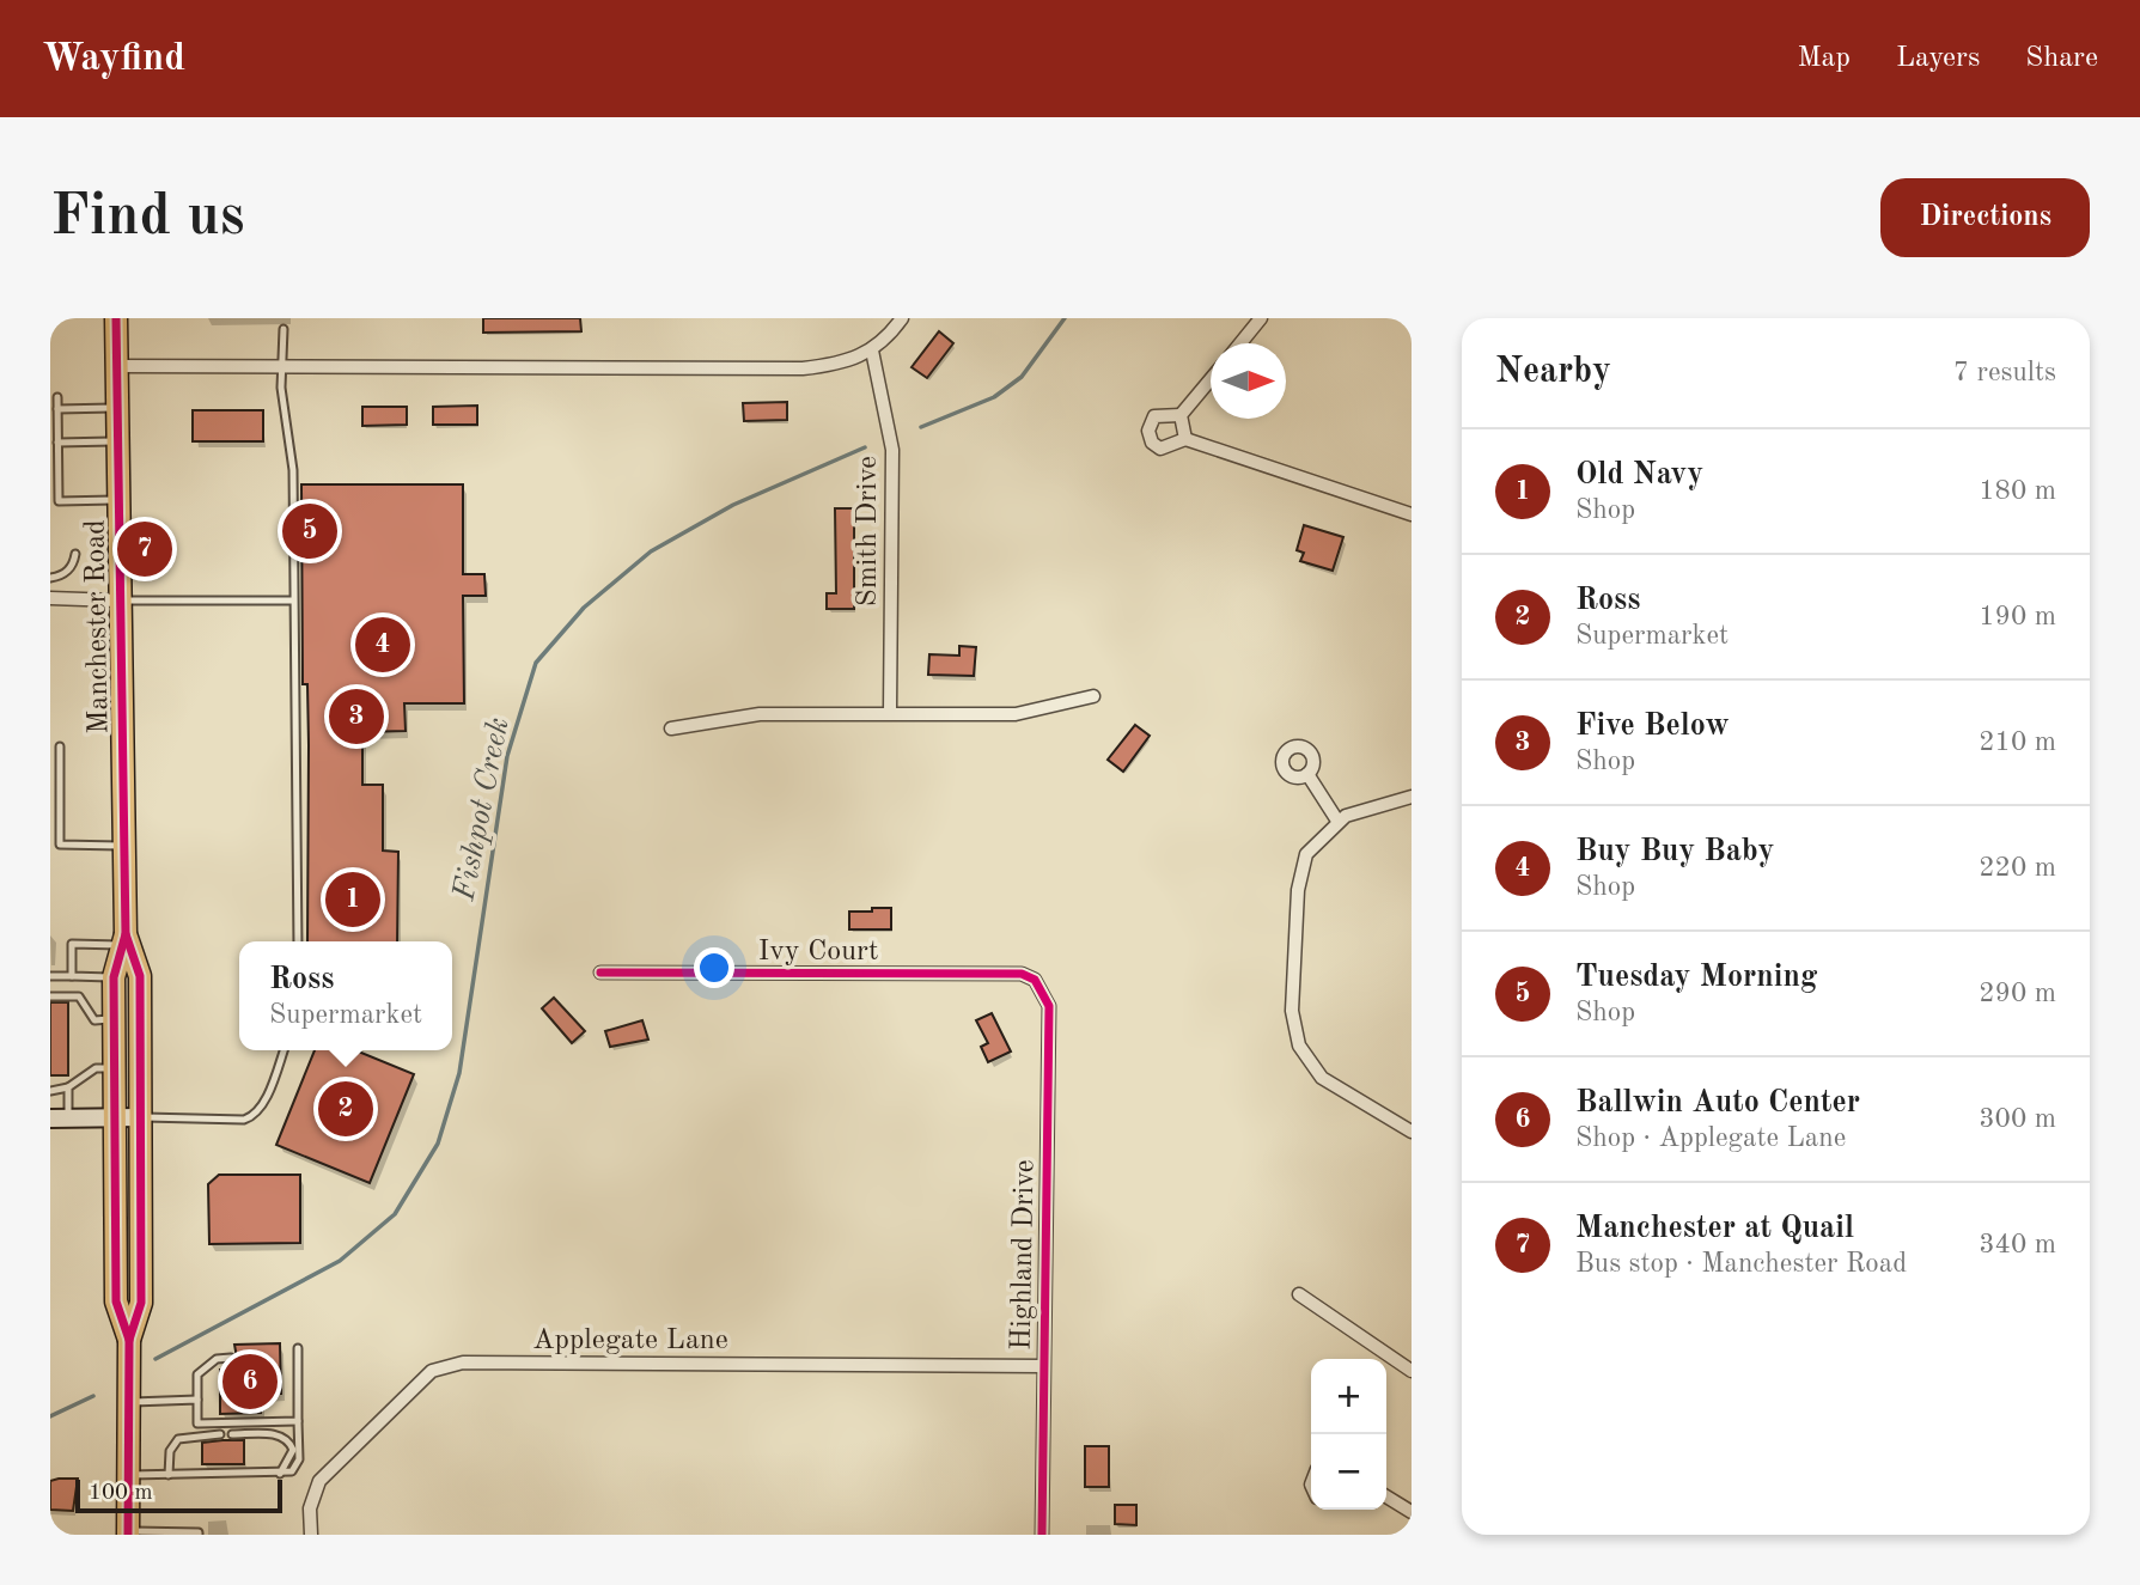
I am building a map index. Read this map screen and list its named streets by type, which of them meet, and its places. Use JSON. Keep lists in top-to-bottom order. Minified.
{"streets":{"highway":["Manchester Road"],"street":["Smith Drive","Ivy Court","Highland Drive","Applegate Lane"]},"crossings":[["Ivy Court","Highland Drive"],["Highland Drive","Applegate Lane"]],"water":["Fishpot Creek"],"scale_bar":"100 m","north":"right","page":{"header":"Wayfind","nav":["Map","Layers","Share"],"buttons":"Directions","title":"Find us","heading":["Nearby","7 results"],"list":[{"mark":"1","name":"Old Navy","note":"Shop","value":"180 m"},{"mark":"2","name":"Ross","note":"Supermarket","value":"190 m"},{"mark":"3","name":"Five Below","note":"Shop","value":"210 m"},{"mark":"4","name":"Buy Buy Baby","note":"Shop","value":"220 m"},{"mark":"5","name":"Tuesday Morning","note":"Shop","value":"290 m"},{"mark":"6","name":"Ballwin Auto Center","note":"Shop · Applegate Lane","value":"300 m"},{"mark":"7","name":"Manchester at Quail","note":"Bus stop · Manchester Road","value":"340 m"}],"pins":["5","7","4","3","1","2","6"],"popup":["Ross","Supermarket"],"map_buttons":["+","−"],"scale":"100 m"}}
